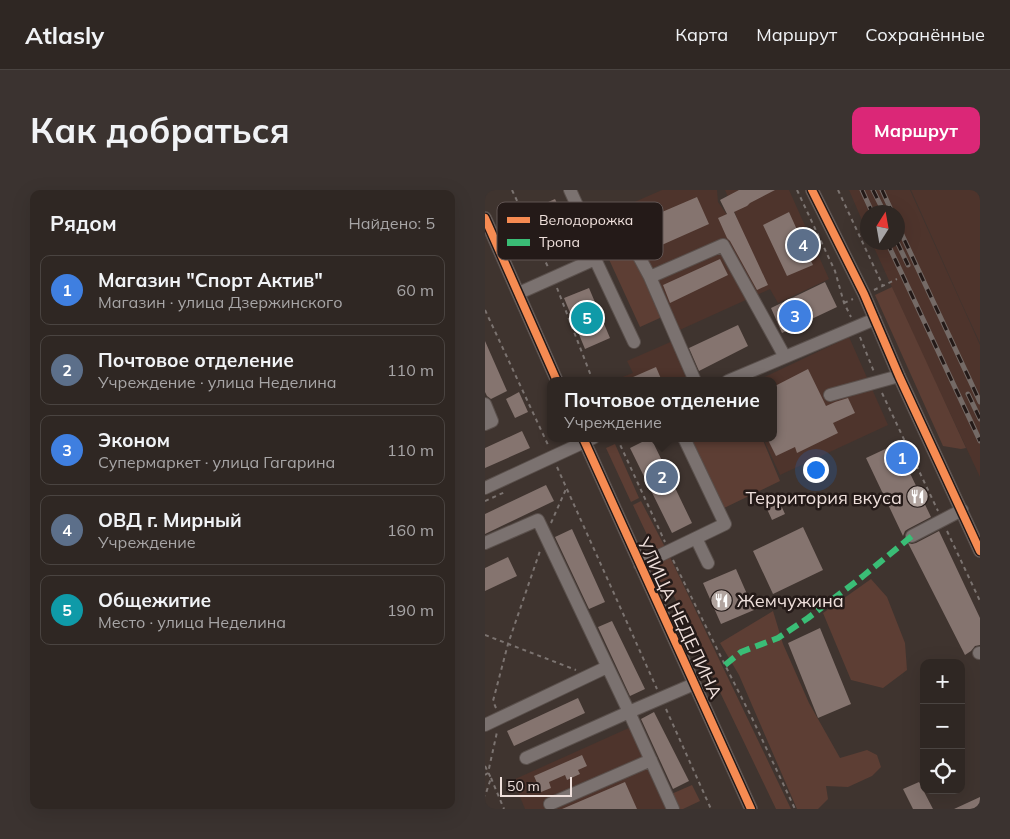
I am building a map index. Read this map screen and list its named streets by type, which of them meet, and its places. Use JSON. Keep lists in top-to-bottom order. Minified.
{"streets":{"street":["УЛИЦА НЕДЕЛИНА"]},"places":{"restaurant":["Территория вкуса","Жемчужина"]},"legend":["Велодорожка","Тропа"],"scale_bar":"50 m","north":"top","page":{"header":"Atlasly","nav":["Карта","Маршрут","Сохранённые"],"buttons":"Маршрут","title":"Как добраться","heading":["Рядом","Найдено: 5"],"pins":["4","3","5","1","2"],"list":[{"mark":"1","name":"Магазин \"Спорт Актив\"","note":"Магазин · улица Дзержинского","value":"60 m"},{"mark":"2","name":"Почтовое отделение","note":"Учреждение · улица Неделина","value":"110 m"},{"mark":"3","name":"Эконом","note":"Супермаркет · улица Гагарина","value":"110 m"},{"mark":"4","name":"ОВД г. Мирный","note":"Учреждение","value":"160 m"},{"mark":"5","name":"Общежитие","note":"Место · улица Неделина","value":"190 m"}],"popup":["Почтовое отделение","Учреждение"],"map_buttons":["+","−"],"scale":"50 m"}}
